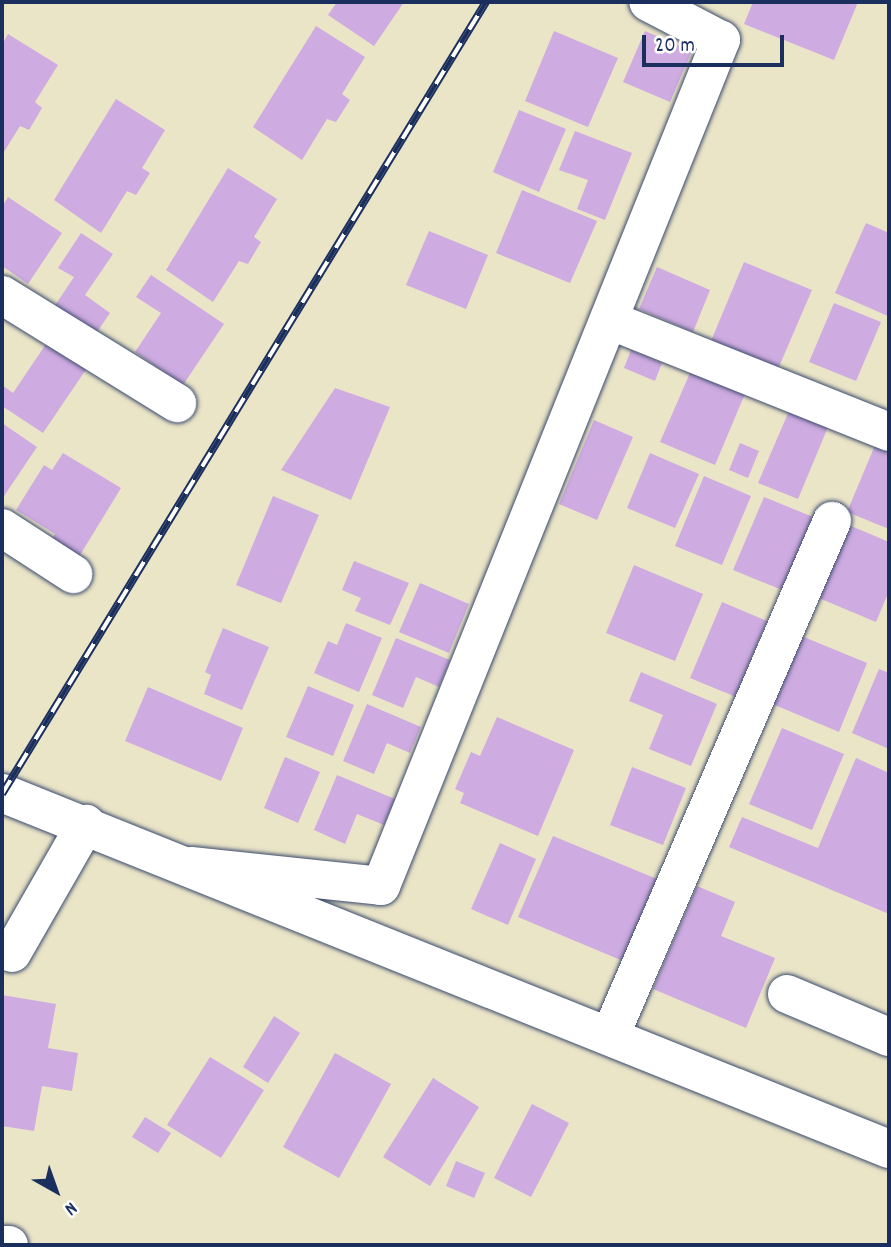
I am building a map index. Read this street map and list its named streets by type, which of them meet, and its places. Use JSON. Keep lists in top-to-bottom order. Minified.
{"scale_bar":"20 m","north":"bottom right"}
